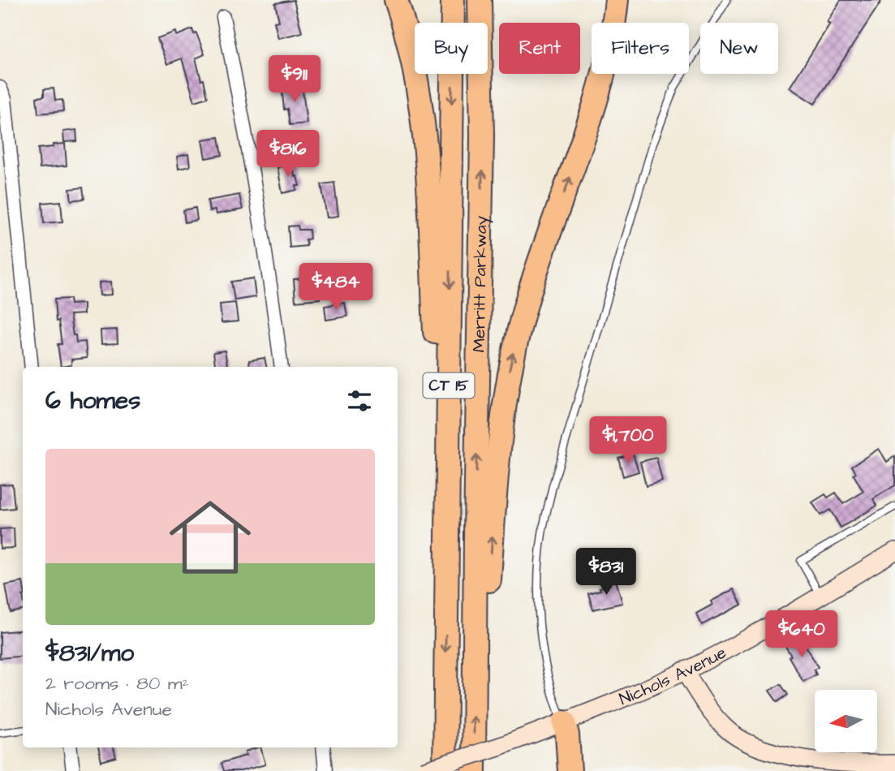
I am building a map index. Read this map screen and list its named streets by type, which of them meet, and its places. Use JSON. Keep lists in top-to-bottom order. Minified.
{"streets":{"highway":["Merritt Parkway","CT 15"],"main road":["Nichols Avenue"]},"north":"left","page":{"chip":["Buy","Rent","Filters","New"],"price":["$911","$816","$484","$1,700","$831","$640"],"heading":"6 homes","list":[{"name":"$831/mo","note":"2 rooms · 80 m² · Nichols Avenue"}]}}
